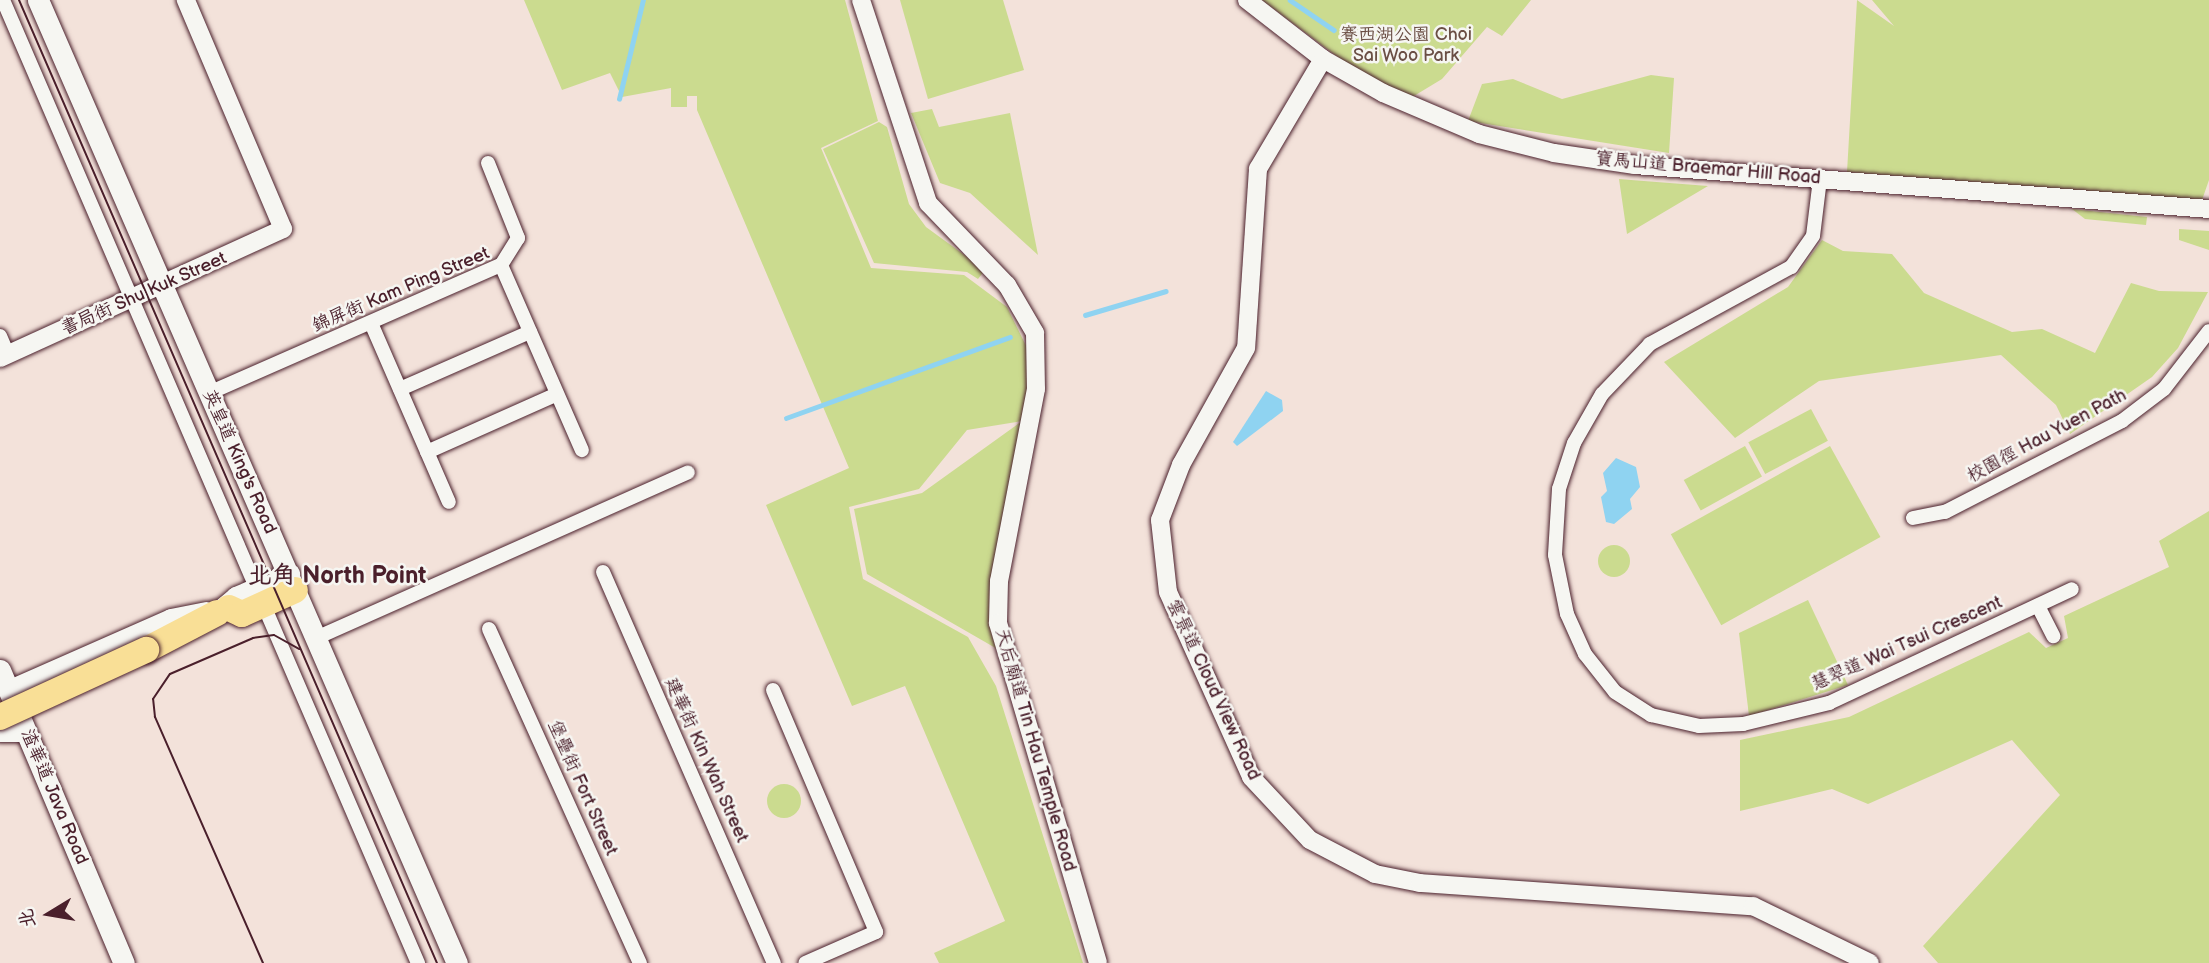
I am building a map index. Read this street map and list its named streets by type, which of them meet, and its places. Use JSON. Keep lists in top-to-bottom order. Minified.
{"streets":{"main road":["英皇道 King's Road","渣華道 Java Road"],"street":["寶馬山道 Braemar Hill Road","錦屏街 Kam Ping Street","書局街 Shu Kuk Street","校園徑 Hau Yuen Path","慧翠道 Wai Tsui Crescent","雲景道 Cloud View Road","天后廟道 Tin Hau Temple Road","建華街 Kin Wah Street","堡壘街 Fort Street"]},"crossings":[["寶馬山道 Braemar Hill Road","慧翠道 Wai Tsui Crescent"],["寶馬山道 Braemar Hill Road","雲景道 Cloud View Road"],["錦屏街 Kam Ping Street","英皇道 King's Road"],["書局街 Shu Kuk Street","英皇道 King's Road"]],"districts":["北角 North Point"],"parks":["賽西湖公園 Choi Sai Woo Park"],"north":"left"}
